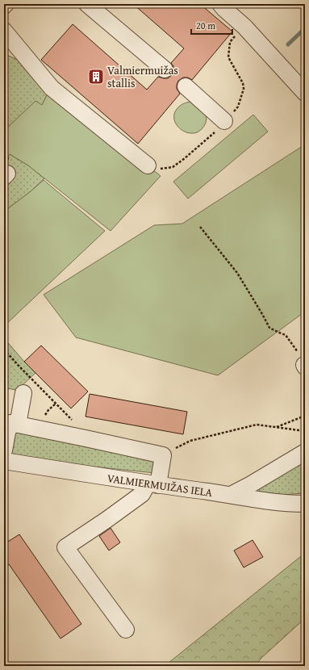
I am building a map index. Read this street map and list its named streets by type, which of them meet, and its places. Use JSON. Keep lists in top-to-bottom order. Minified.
{"streets":{"street":["VALMIERMUIŽAS IELA"]},"places":{"building":["Valmiermuižas stallis"]},"scale_bar":"20 m"}
